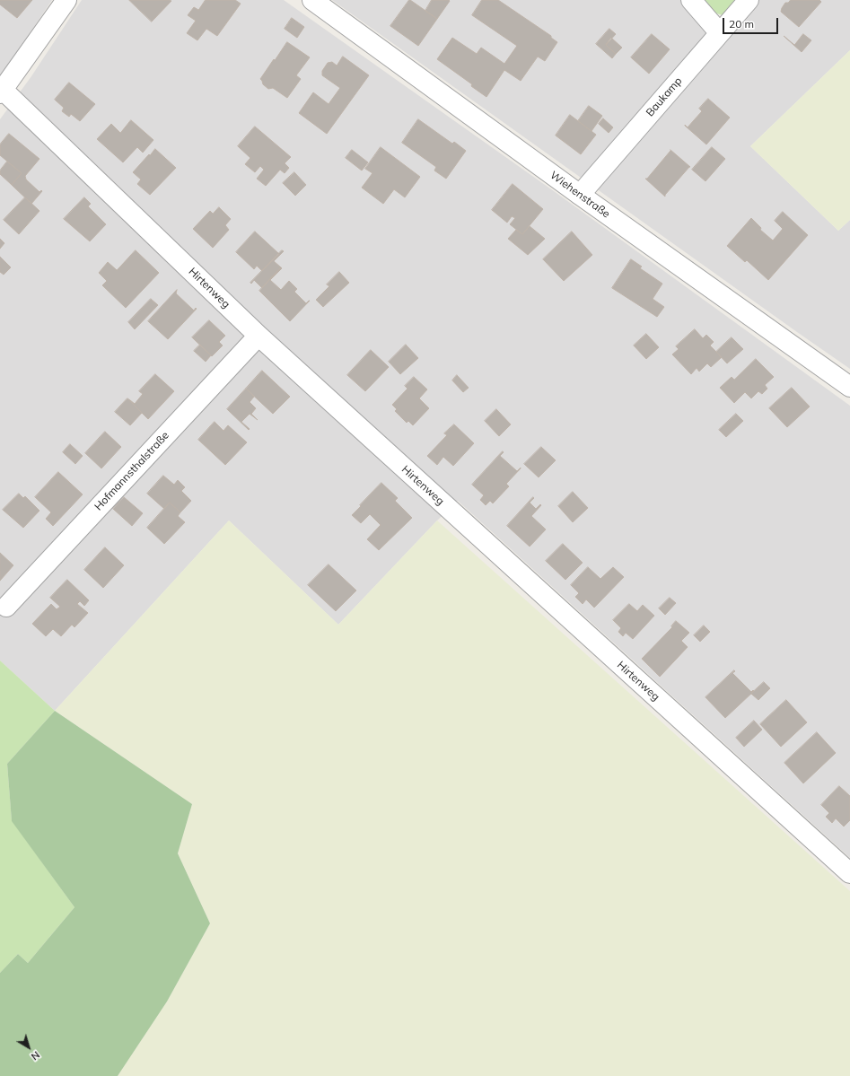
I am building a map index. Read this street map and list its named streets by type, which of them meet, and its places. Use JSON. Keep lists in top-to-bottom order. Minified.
{"streets":{"street":["Baukamp","Wiehenstraße","Hirtenweg","Hofmannsthalstraße"]},"crossings":[["Baukamp","Wiehenstraße"],["Hirtenweg","Hofmannsthalstraße"]],"scale_bar":"20 m","north":"bottom right"}
